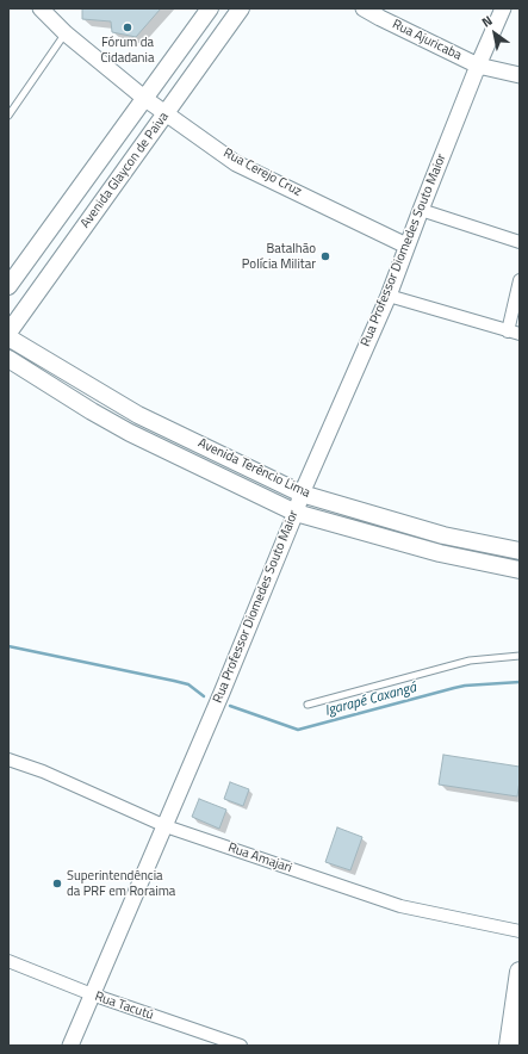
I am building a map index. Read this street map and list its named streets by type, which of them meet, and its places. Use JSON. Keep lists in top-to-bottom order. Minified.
{"streets":{"main road":["Avenida Glaycon de Paiva","Avenida Terêncio Lima"],"street":["Rua Ajuricaba","Rua Cerejo Cruz","Rua Professor Diomedes Souto Maior","Rua Amajari","Rua Tacutú"]},"crossings":[["Rua Ajuricaba","Rua Professor Diomedes Souto Maior"],["Avenida Glaycon de Paiva","Rua Cerejo Cruz"],["Rua Cerejo Cruz","Rua Professor Diomedes Souto Maior"],["Rua Professor Diomedes Souto Maior","Avenida Terêncio Lima"],["Rua Professor Diomedes Souto Maior","Rua Amajari"],["Rua Professor Diomedes Souto Maior","Rua Tacutú"]],"water":["Igarapé Caxangá"],"places":["Fórum da Cidadania","Batalhão Polícia Militar","Superintendência da PRF em Roraima"],"north":"top left"}
